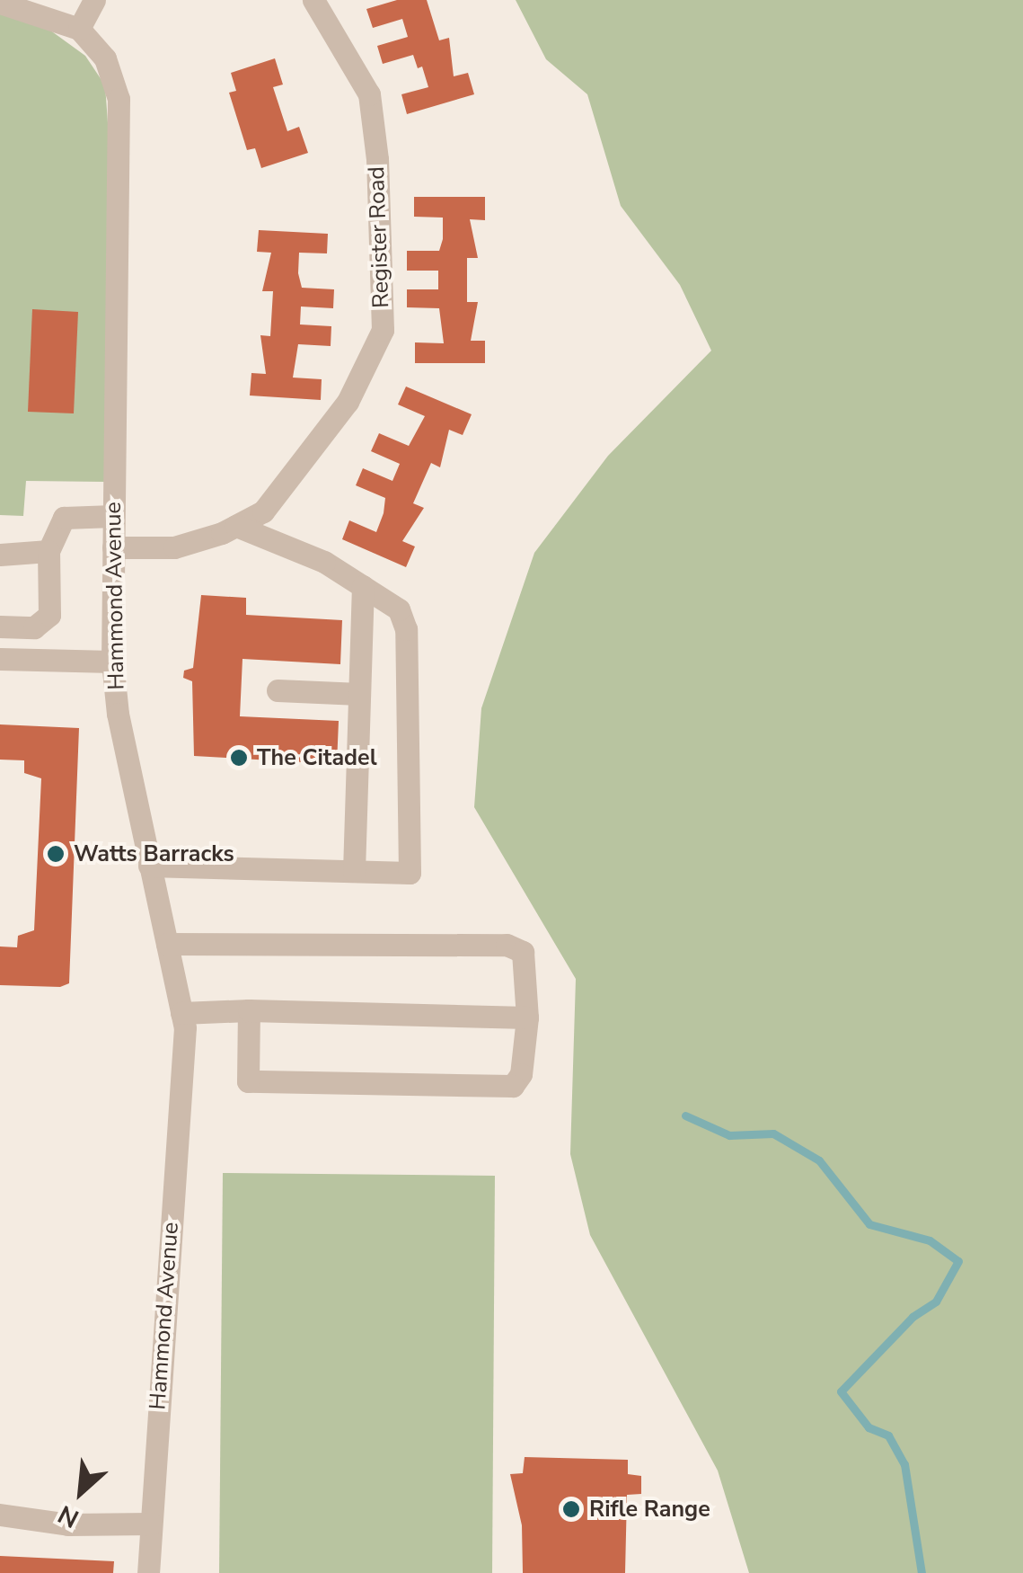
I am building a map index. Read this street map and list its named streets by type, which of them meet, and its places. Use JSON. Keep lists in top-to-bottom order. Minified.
{"streets":{"street":["Register Road","Hammond Avenue"]},"crossings":[["Register Road","Hammond Avenue"]],"places":["The Citadel","Watts Barracks","Rifle Range"],"north":"bottom left"}
